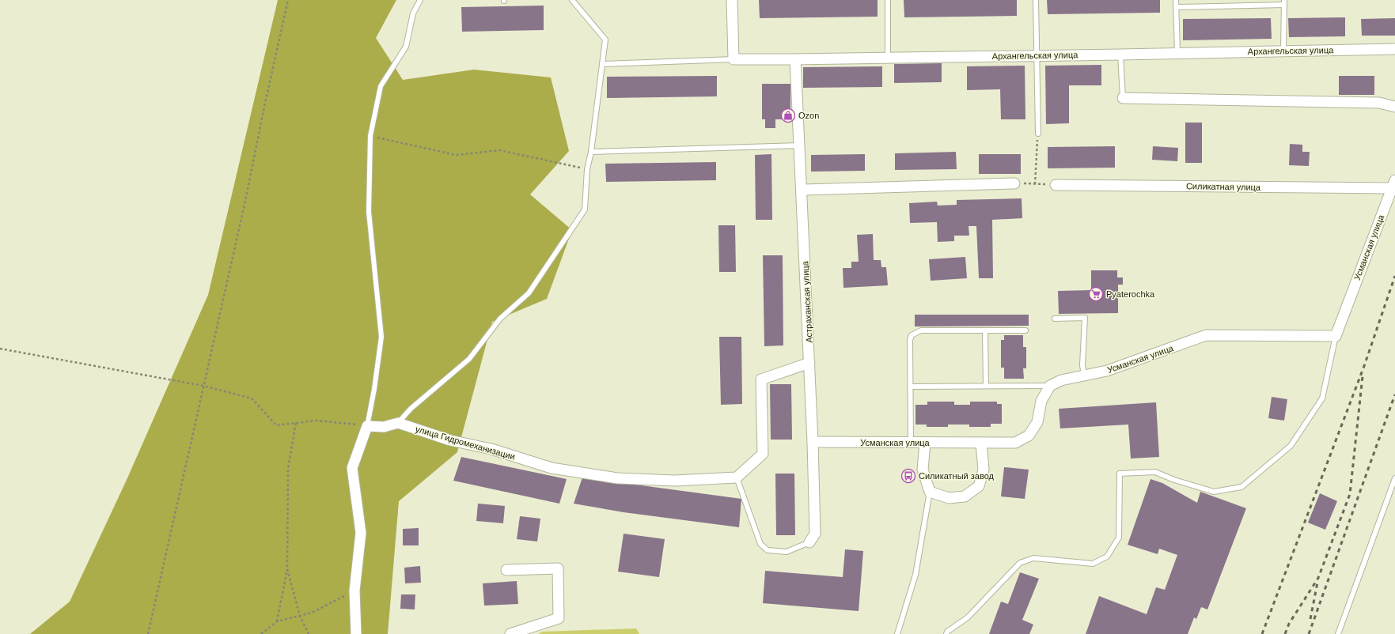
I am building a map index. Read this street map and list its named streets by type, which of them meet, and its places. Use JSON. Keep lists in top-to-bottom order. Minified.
{"streets":{"street":["Архангельская улица","Силикатная улица","Усманская улица","Астраханская улица","улица Гидромеханизации"]},"crossings":[["Архангельская улица","Астраханская улица"],["Силикатная улица","Усманская улица"],["Усманская улица","Астраханская улица"]],"places":{"shop":["Ozon"],"supermarket":["Pyaterochka"],"bus stop":["Силикатный завод"]}}
